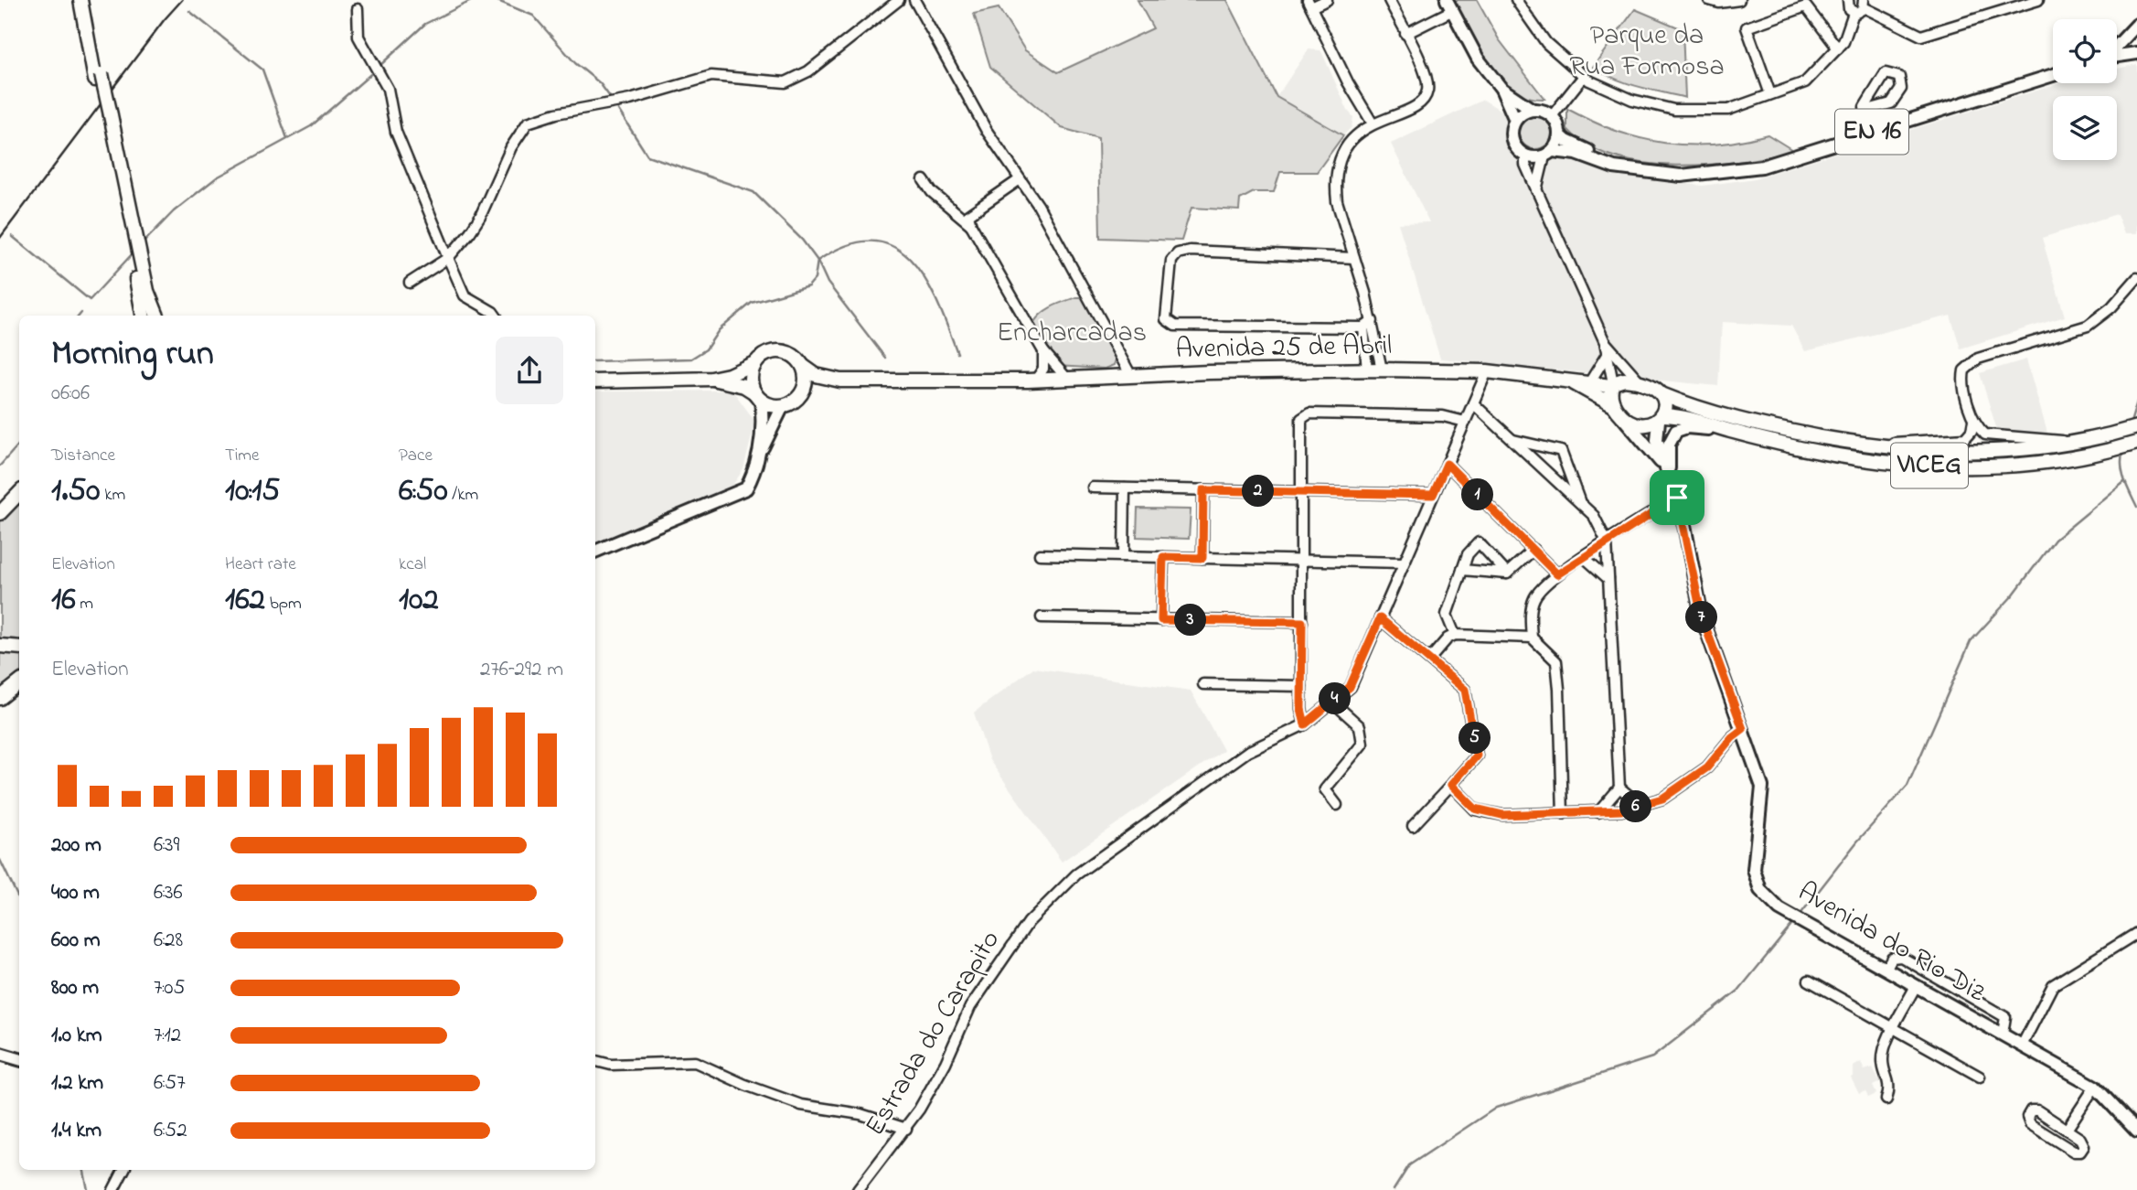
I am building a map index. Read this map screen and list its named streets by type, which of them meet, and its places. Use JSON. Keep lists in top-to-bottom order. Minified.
{"streets":{"highway":["Avenida 25 de Abril","VICEG"],"main road":["EN 16","Avenida do Rio Diz"],"street":["Estrada do Carapito"]},"crossings":[["Avenida 25 de Abril","VICEG"],["Avenida 25 de Abril","Avenida do Rio Diz"],["Avenida 25 de Abril","Estrada do Carapito"],["VICEG","Avenida do Rio Diz"]],"parks":["Parque da Rua Formosa","Encharcadas"],"page":{"heading":["Morning run","06:06"],"stats":[["Distance","1.50 km"],["Time","10:15"],["Pace","6:50 /km"],["Elevation","16 m"],["Heart rate","162 bpm"],["kcal","102"]],"pins":["2","1","7","3","4","5","6"],"chart":["Elevation","276–292 m"],"list":[{"name":"200 m","note":"6:39"},{"name":"400 m","note":"6:36"},{"name":"600 m","note":"6:28"},{"name":"800 m","note":"7:05"},{"name":"1.0 km","note":"7:12"},{"name":"1.2 km","note":"6:57"},{"name":"1.4 km","note":"6:52"}]}}
